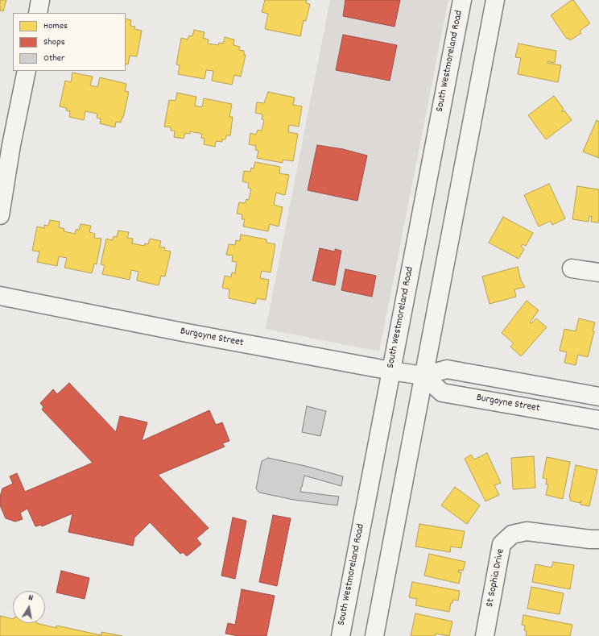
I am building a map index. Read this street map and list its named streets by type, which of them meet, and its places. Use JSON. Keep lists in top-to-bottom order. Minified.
{"streets":{"main road":["South Westmoreland Road","Burgoyne Street","St Sophia Drive"]},"crossings":[["South Westmoreland Road","Burgoyne Street"]],"legend":["Homes","Shops","Other"],"north":"top"}
